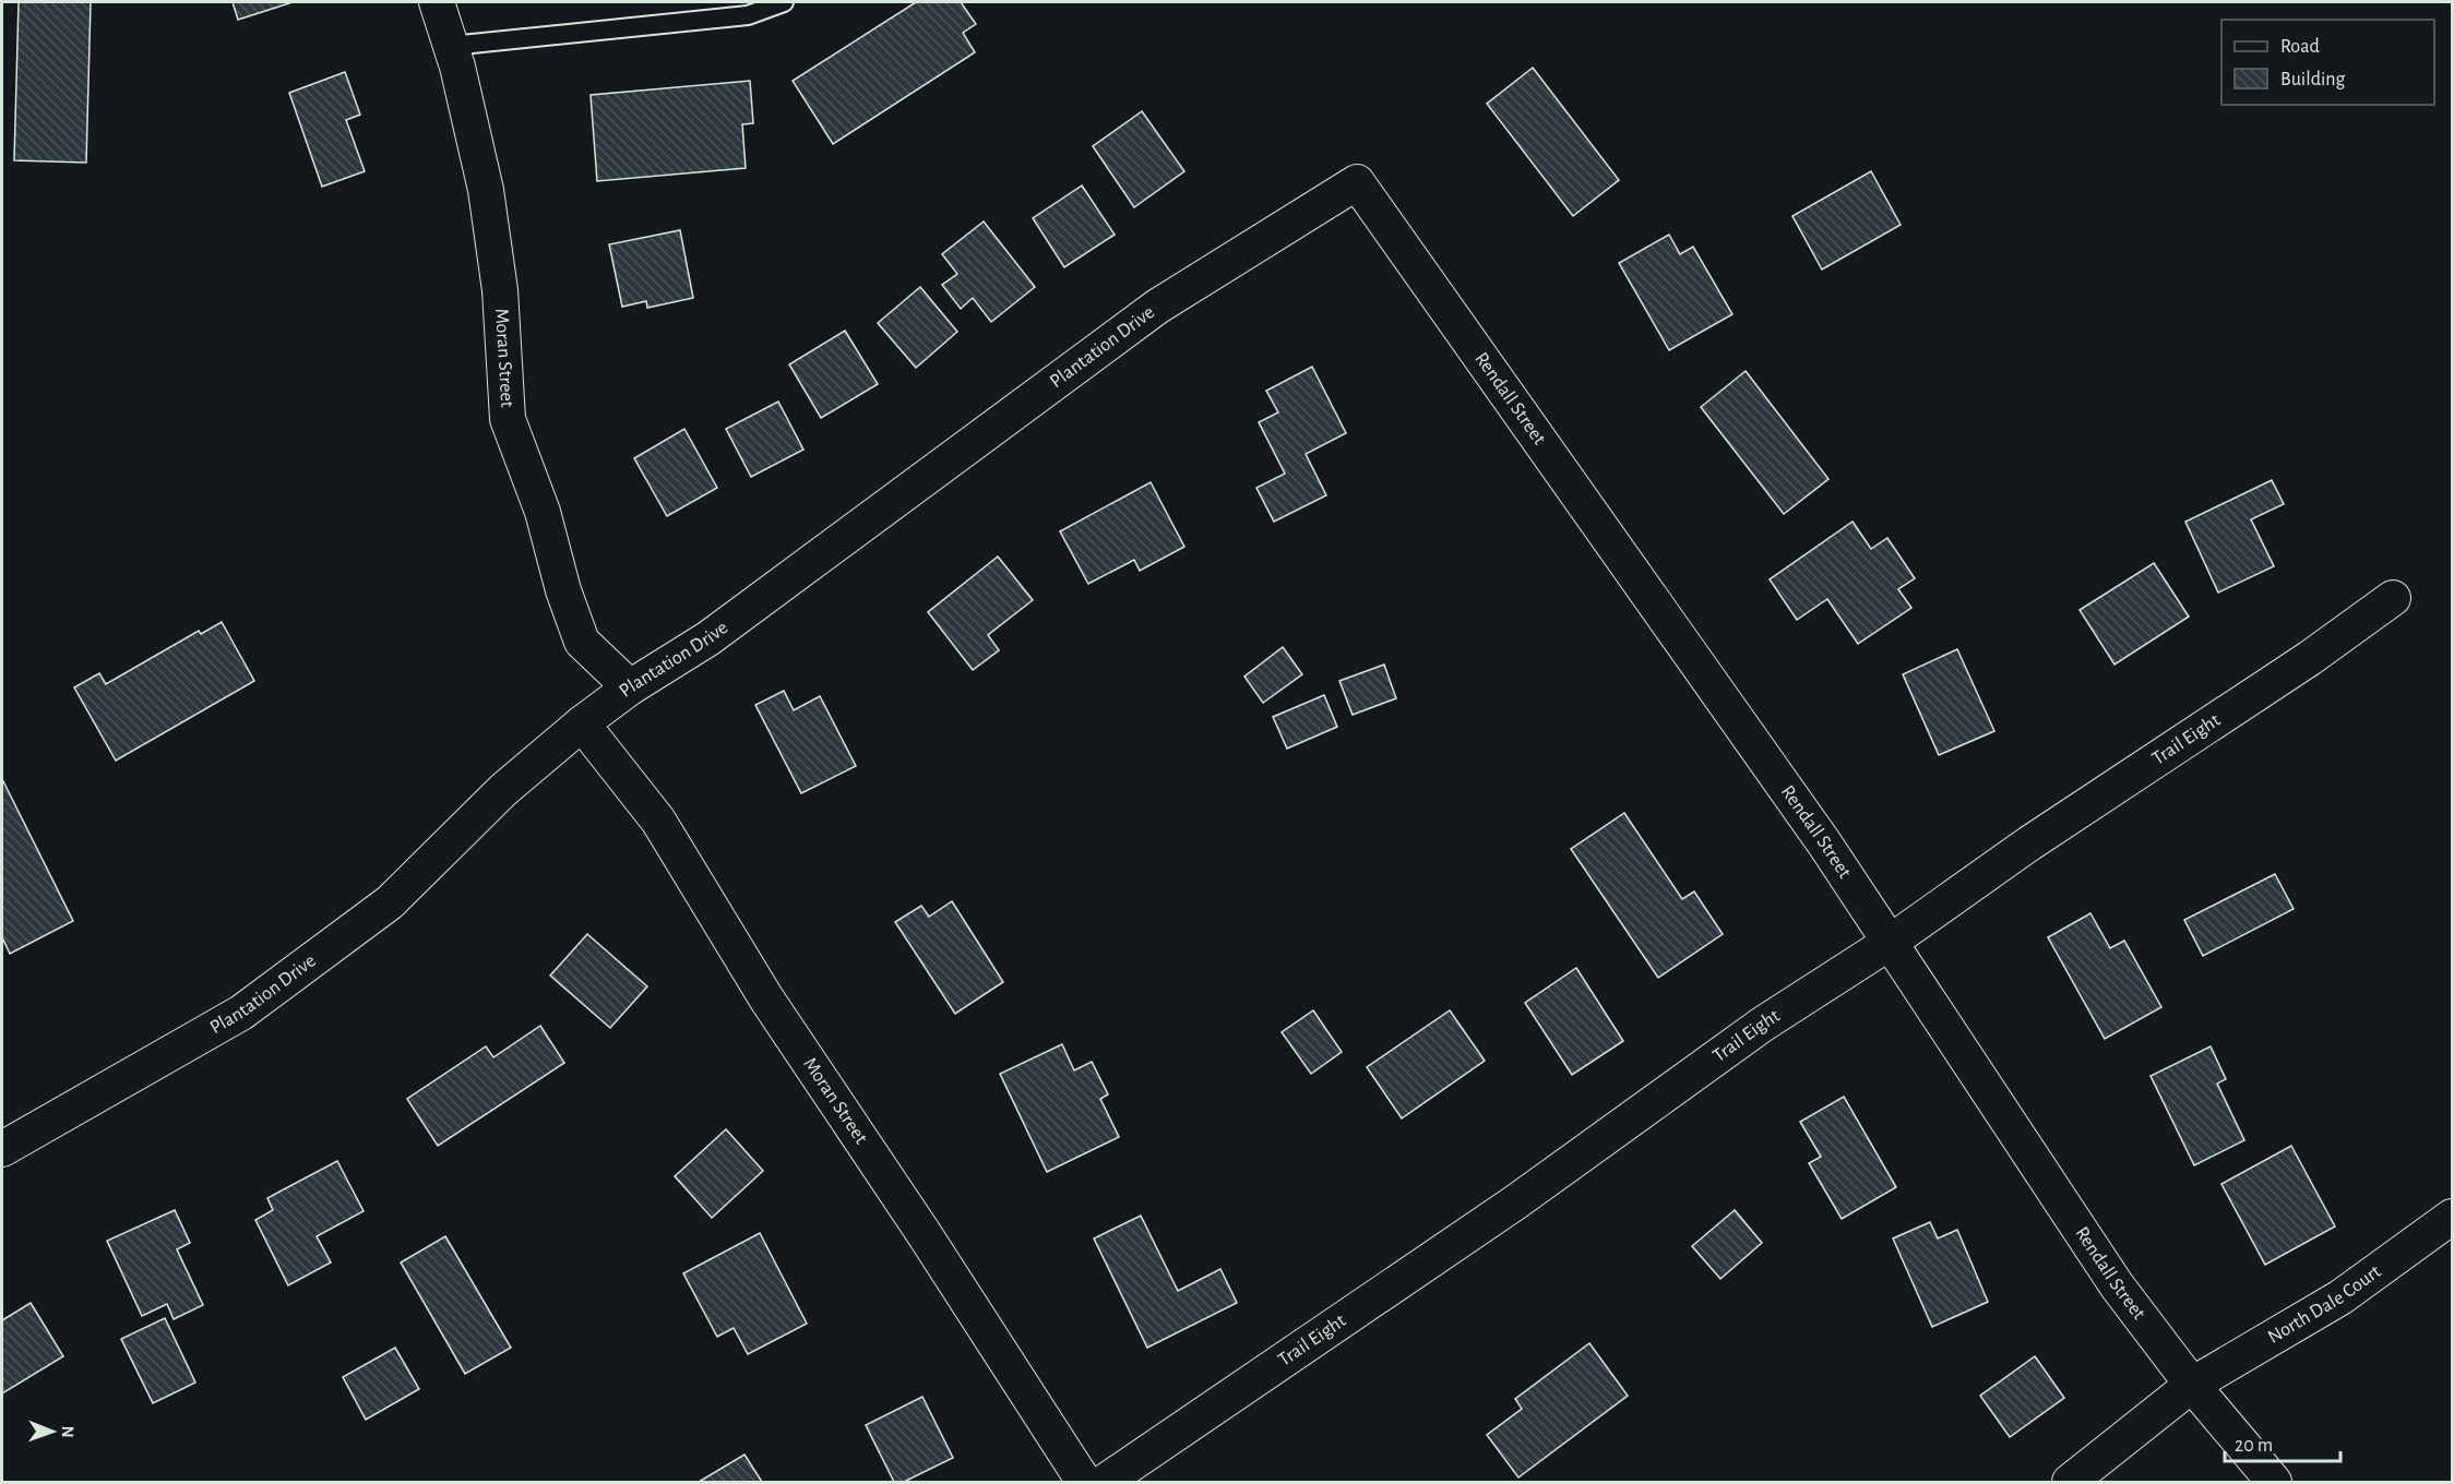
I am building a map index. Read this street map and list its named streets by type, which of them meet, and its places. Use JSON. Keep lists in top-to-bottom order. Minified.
{"streets":{"street":["Plantation Drive","Moran Street","Rendall Street","Trail Eight","North Dale Court"]},"crossings":[["Plantation Drive","Moran Street"],["Plantation Drive","Rendall Street"],["Rendall Street","Trail Eight"],["Rendall Street","North Dale Court"]],"legend":["Road","Building"],"scale_bar":"20 m","north":"right"}
